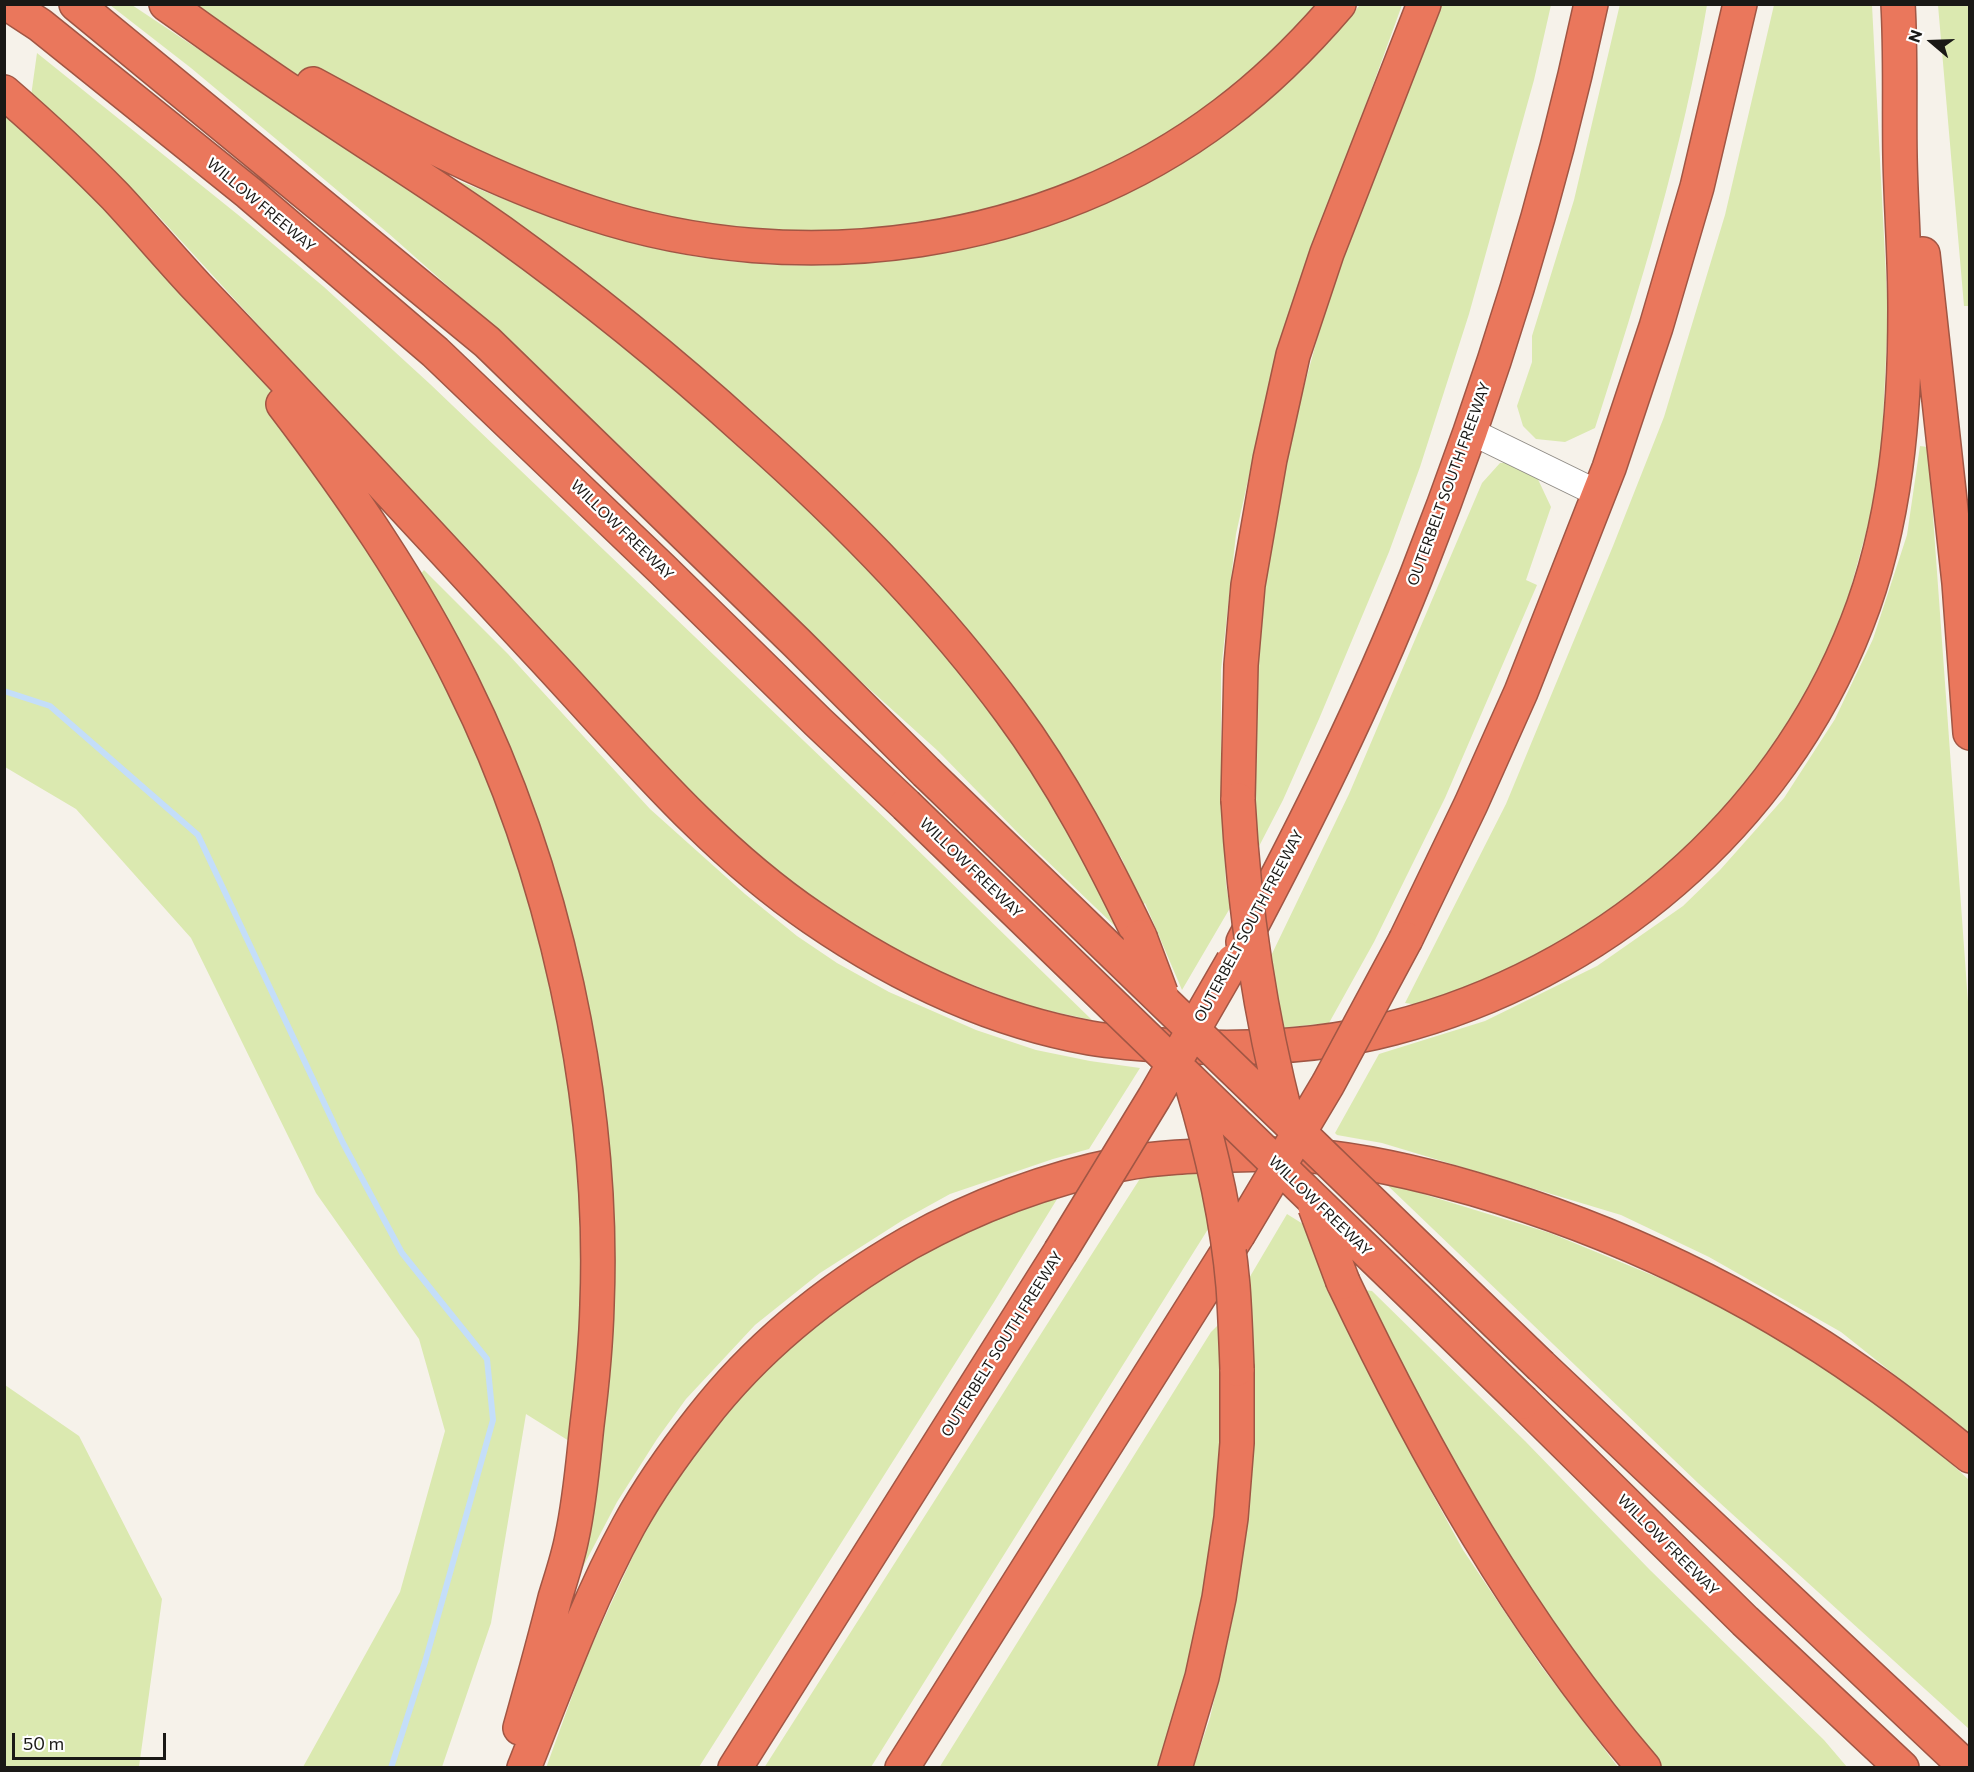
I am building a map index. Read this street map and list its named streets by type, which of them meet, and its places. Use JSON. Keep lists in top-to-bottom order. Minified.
{"streets":{"highway":["WILLOW FREEWAY","OUTERBELT SOUTH FREEWAY"]},"scale_bar":"50 m","north":"left"}
